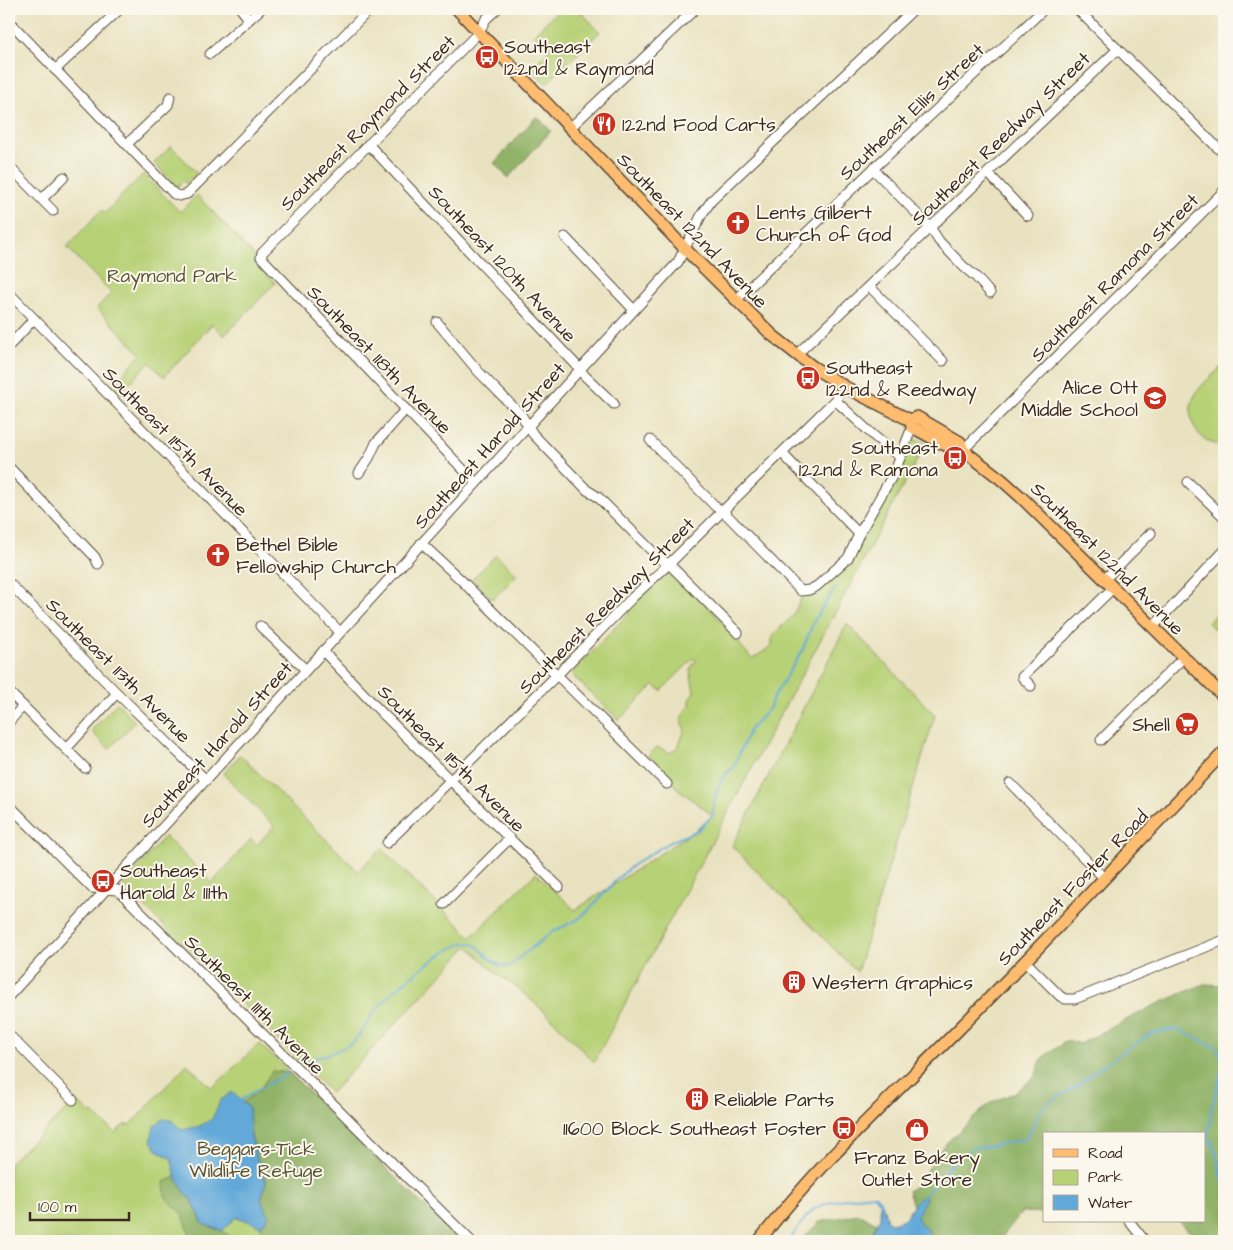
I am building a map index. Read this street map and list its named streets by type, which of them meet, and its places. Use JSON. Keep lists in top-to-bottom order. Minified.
{"streets":{"main road":["Southeast 122nd Avenue","Southeast Foster Road"],"street":["Southeast Ellis Street","Southeast Raymond Street","Southeast Reedway Street","Southeast 120th Avenue","Southeast Ramona Street","Southeast 118th Avenue","Southeast 115th Avenue","Southeast Harold Street","Southeast 113th Avenue","Southeast 111th Avenue"]},"crossings":[["Southeast Ellis Street","Southeast 122nd Avenue"],["Southeast Raymond Street","Southeast 122nd Avenue"],["Southeast Raymond Street","Southeast 120th Avenue"],["Southeast Raymond Street","Southeast 118th Avenue"],["Southeast Reedway Street","Southeast 122nd Avenue"],["Southeast Reedway Street","Southeast 115th Avenue"],["Southeast 122nd Avenue","Southeast Ramona Street"],["Southeast 122nd Avenue","Southeast Harold Street"],["Southeast 120th Avenue","Southeast Harold Street"],["Southeast 118th Avenue","Southeast Harold Street"],["Southeast 115th Avenue","Southeast Harold Street"],["Southeast Harold Street","Southeast 113th Avenue"],["Southeast Harold Street","Southeast 111th Avenue"]],"parks":["Raymond Park","Beggars-Tick Wildlife Refuge"],"places":{"bus stop":["Southeast 122nd & Raymond","Southeast 122nd & Reedway","Southeast 122nd & Ramona","Southeast Harold & 111th","11600 Block Southeast Foster"],"restaurant":["122nd Food Carts"],"church":["Lents Gilbert Church of God","Bethel Bible Fellowship Church"],"school or university":["Alice Ott Middle School"],"supermarket":["Shell"],"building":["Western Graphics","Reliable Parts"],"shop":["Franz Bakery Outlet Store"]},"legend":["Road","Park","Water"],"scale_bar":"100 m"}
